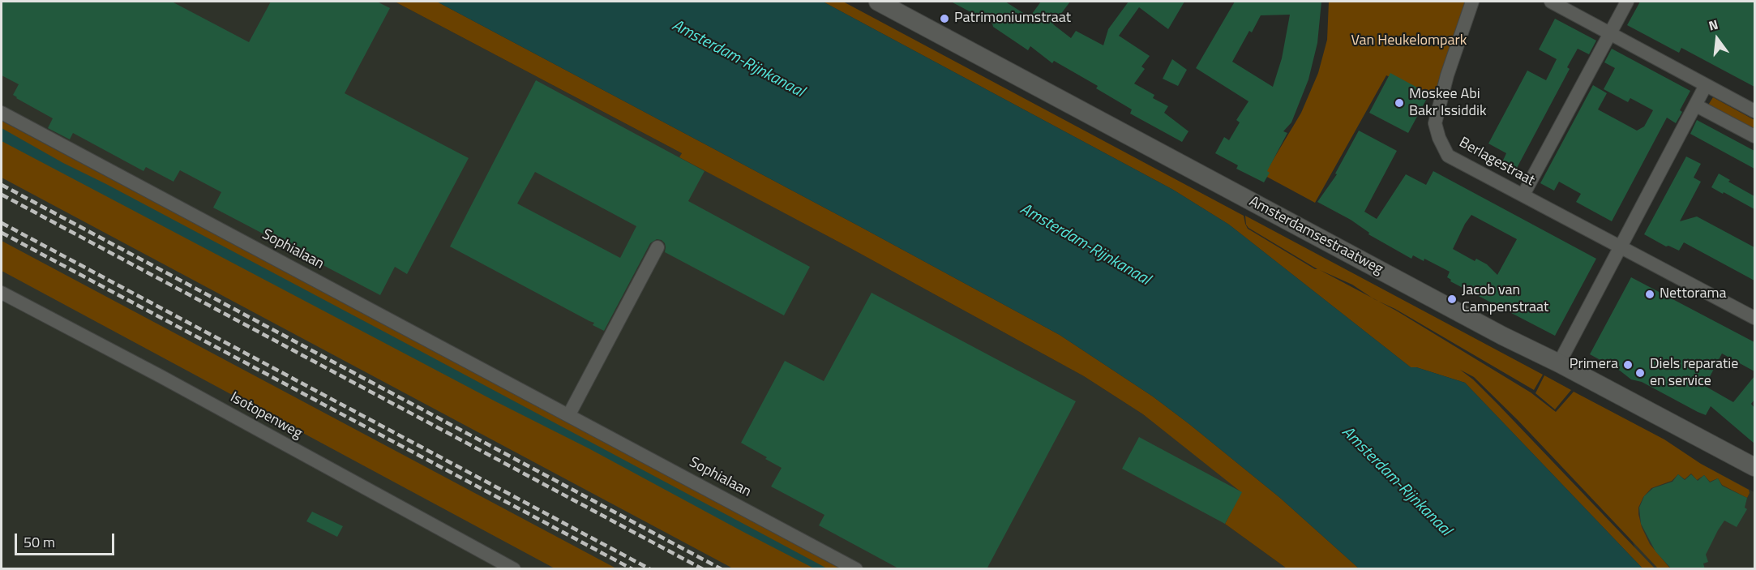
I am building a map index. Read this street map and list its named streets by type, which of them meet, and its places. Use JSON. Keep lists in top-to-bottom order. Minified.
{"streets":{"main road":["Amsterdamsestraatweg"],"street":["Berlagestraat","Sophialaan","Isotopenweg"]},"water":["Amsterdam-Rijnkanaal"],"parks":["Van Heukelompark"],"places":["Patrimoniumstraat","Moskee Abi Bakr Issiddik","Nettorama","Jacob van Campenstraat","Primera","Diels reparatie en service"],"scale_bar":"50 m","north":"top"}
